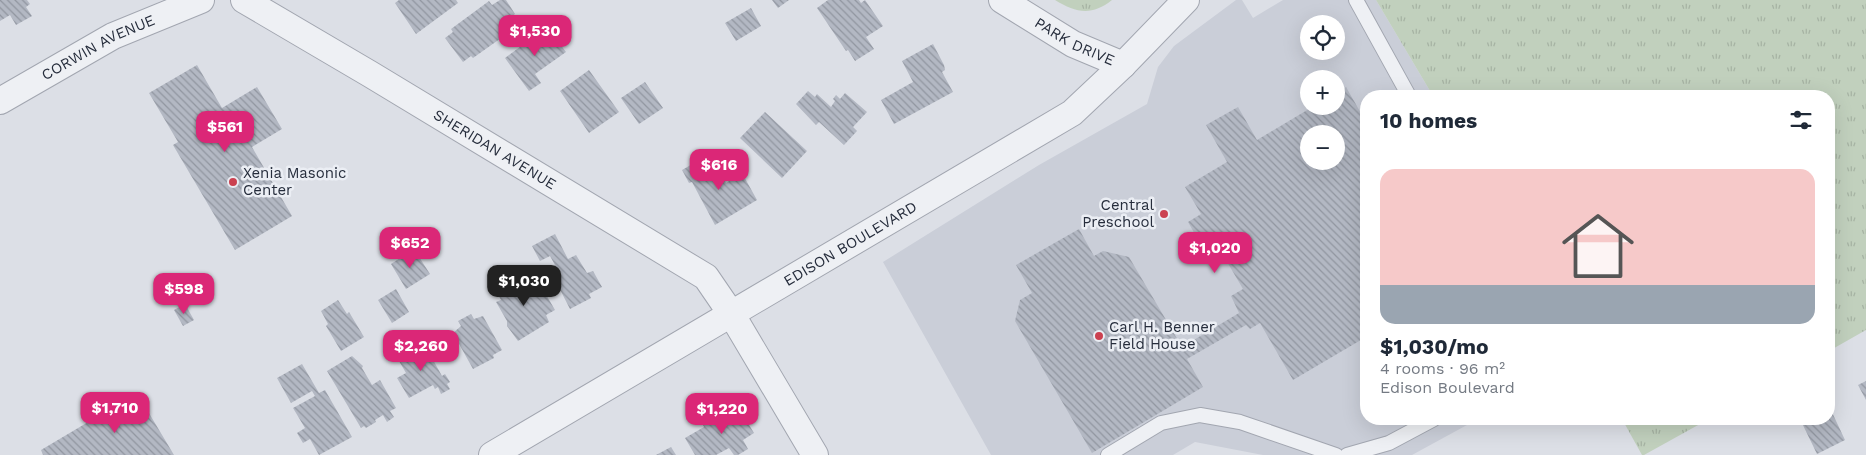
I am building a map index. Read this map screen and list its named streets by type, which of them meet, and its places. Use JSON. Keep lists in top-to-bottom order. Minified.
{"streets":{"street":["PARK DRIVE","CORWIN AVENUE","SHERIDAN AVENUE","EDISON BOULEVARD"]},"crossings":[["PARK DRIVE","EDISON BOULEVARD"],["SHERIDAN AVENUE","EDISON BOULEVARD"]],"places":["Xenia Masonic Center","Central Preschool","Carl H. Benner Field House"],"page":{"map_buttons":["+","−"],"price":["$1,530","$561","$616","$652","$1,020","$1,030","$598","$2,260","$1,710","$1,220"],"heading":"10 homes","list":[{"name":"$1,030/mo","note":"4 rooms · 96 m² · Edison Boulevard"}]}}
